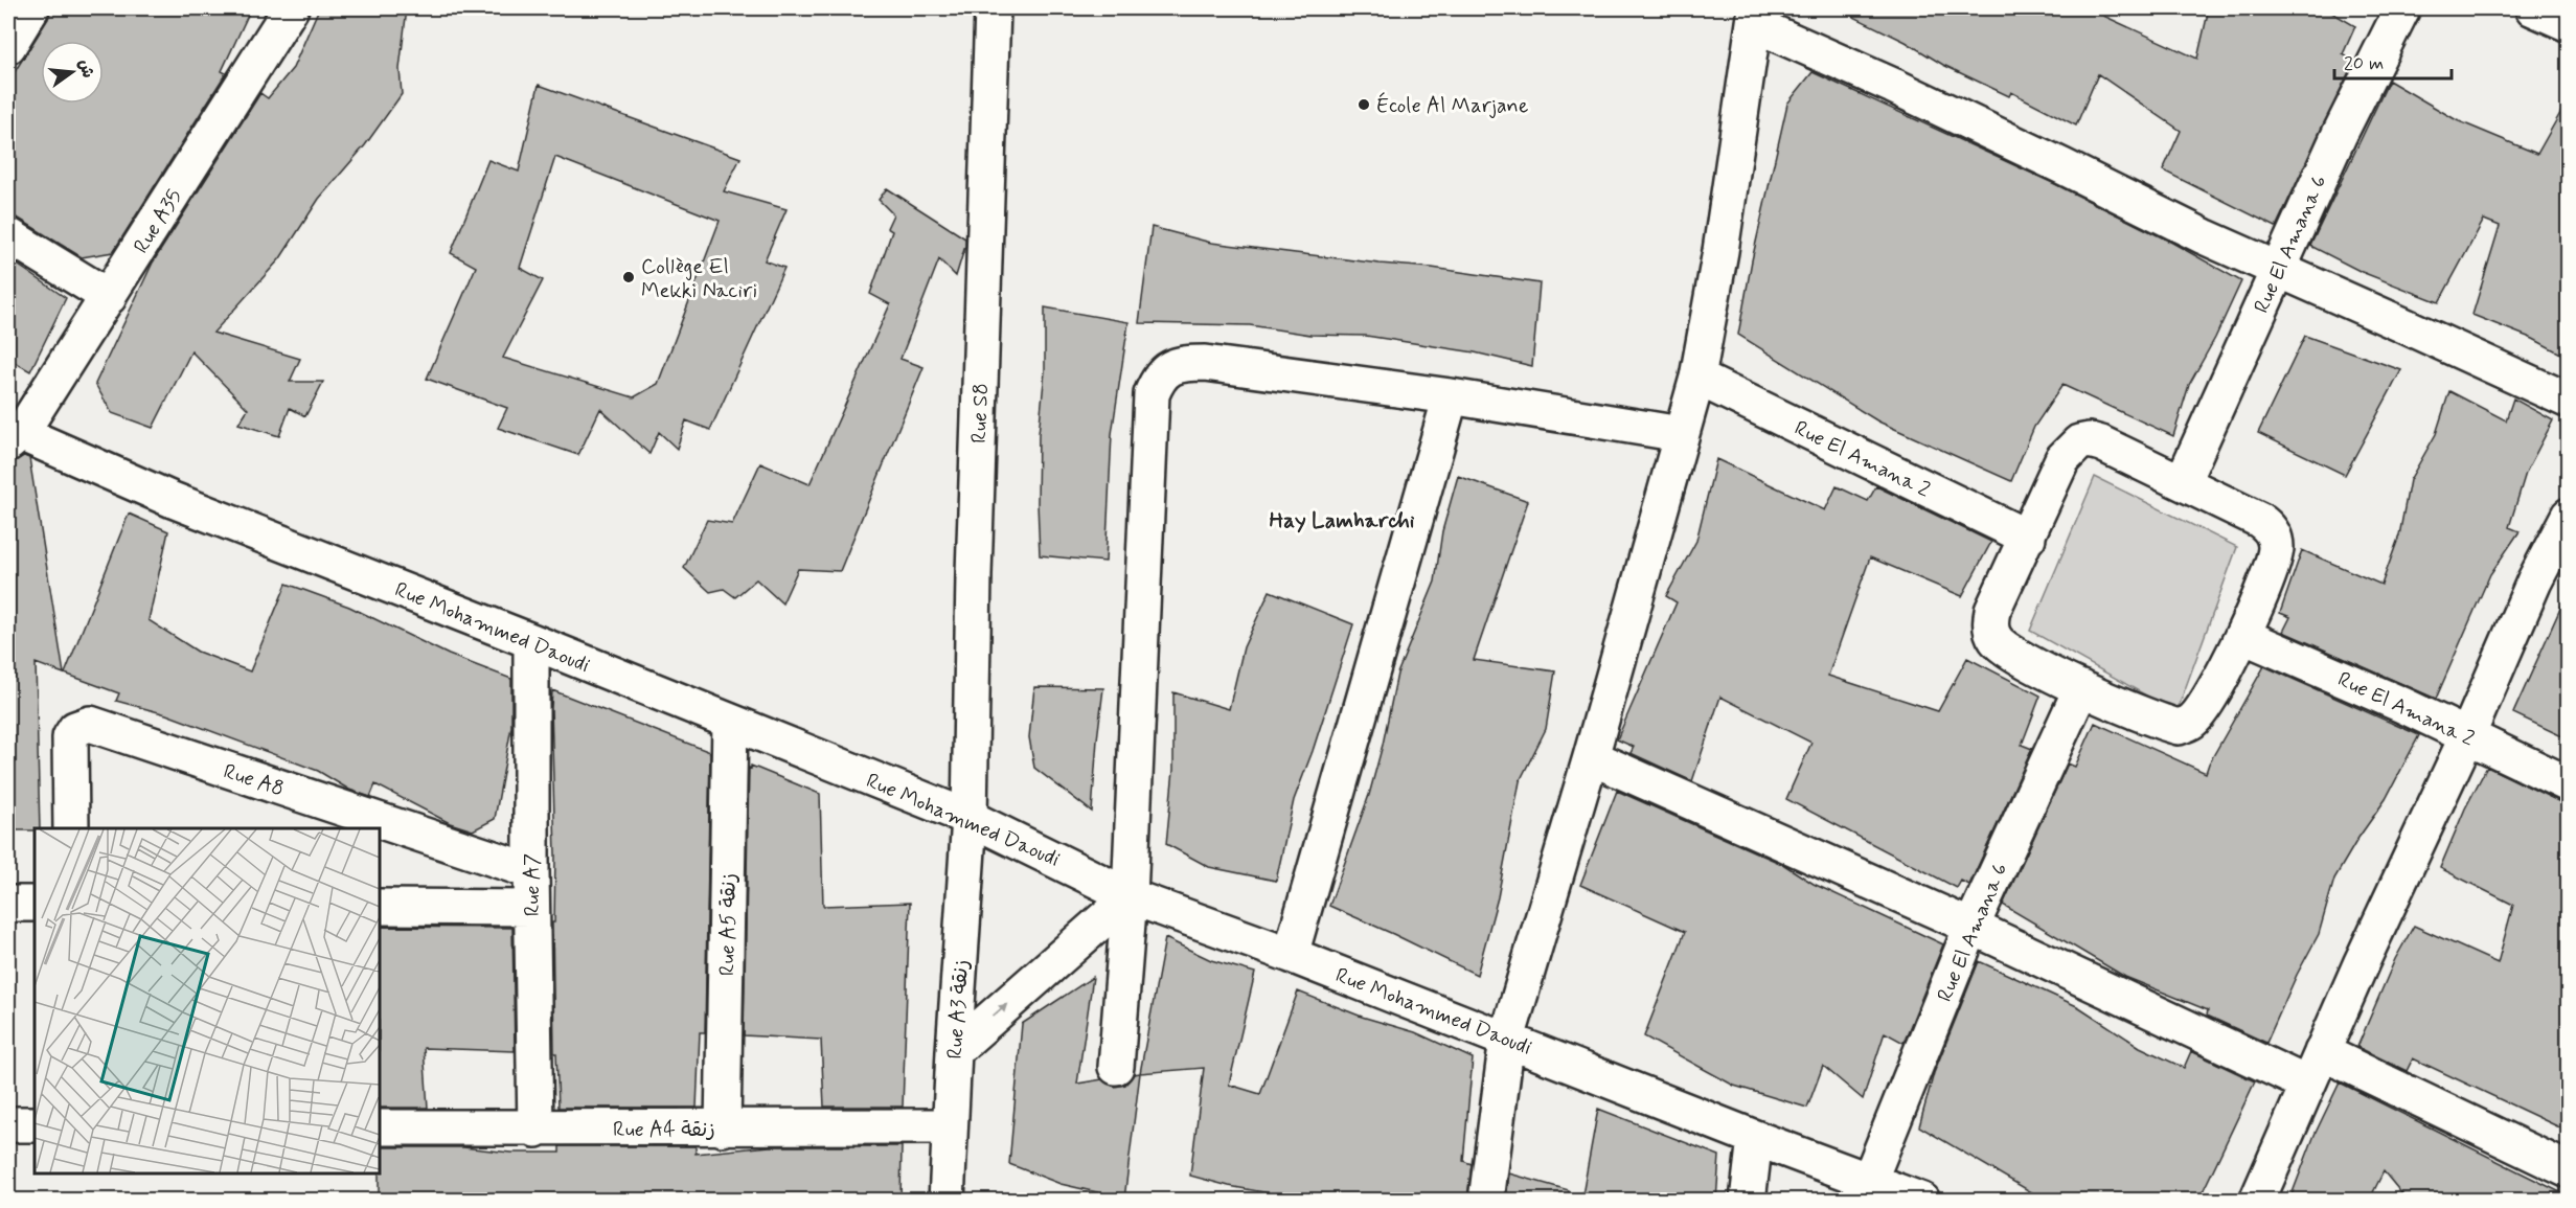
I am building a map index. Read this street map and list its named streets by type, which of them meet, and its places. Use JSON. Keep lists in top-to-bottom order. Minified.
{"streets":{"street":["Rue A35","Rue El Amana 6","Rue S8","Rue El Amana 2","Rue Mohammed Daoudi","Rue A8","Rue A7","Rue A5 زنقة","Rue A3 زنقة","Rue A4 زنقة"]},"crossings":[["Rue A35","Rue Mohammed Daoudi"],["Rue El Amana 6","Rue Mohammed Daoudi"],["Rue S8","Rue Mohammed Daoudi"],["Rue S8","Rue A3 زنقة"],["Rue Mohammed Daoudi","Rue A7"],["Rue Mohammed Daoudi","Rue A5 زنقة"],["Rue Mohammed Daoudi","Rue A3 زنقة"],["Rue A8","Rue A7"],["Rue A7","Rue A4 زنقة"],["Rue A5 زنقة","Rue A4 زنقة"],["Rue A3 زنقة","Rue A4 زنقة"]],"districts":["Hay Lamharchi"],"places":["École Al Marjane","Collège El Mekki Naciri"],"scale_bar":"20 m","north":"right"}
